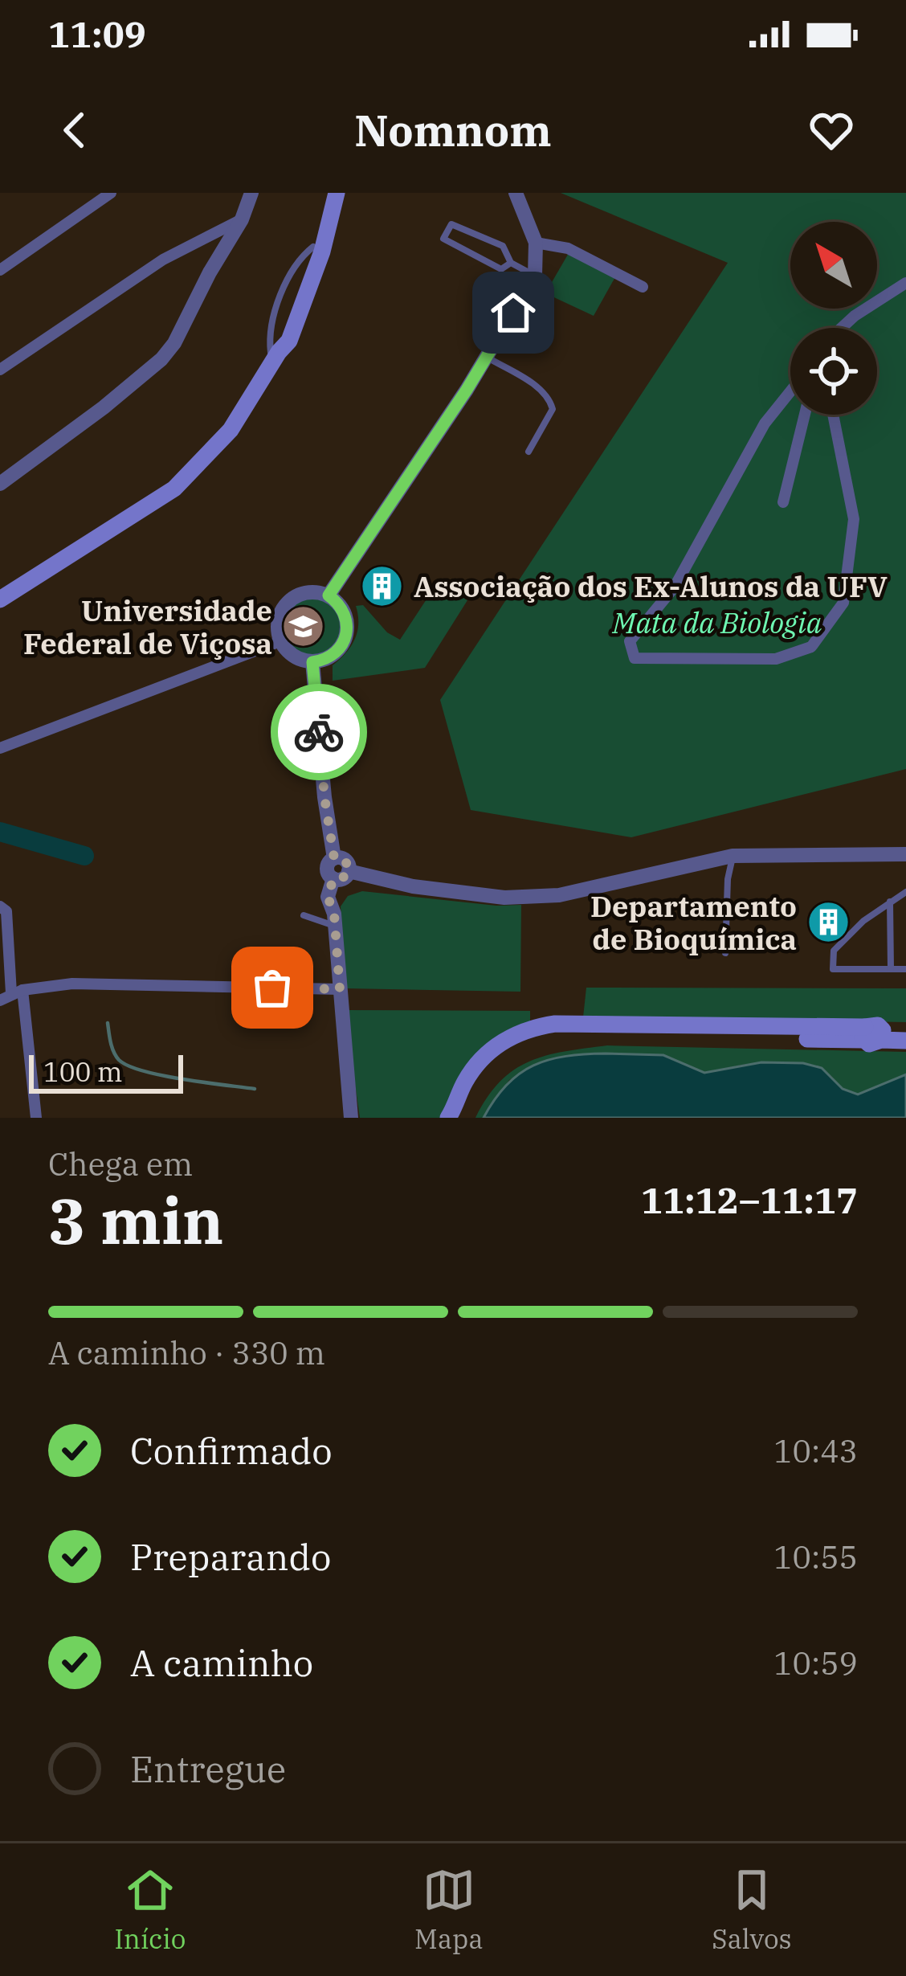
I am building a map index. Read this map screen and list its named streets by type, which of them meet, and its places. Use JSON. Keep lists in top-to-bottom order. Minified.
{"parks":["Mata da Biologia"],"places":{"building":["Associação dos Ex-Alunos da UFV","Departamento de Bioquímica"],"school or university":["Universidade Federal de Viçosa"]},"scale_bar":"100 m","north":"top left","page":{"status":"11:09","header":"Nomnom","scale":"100 m","heading":["3 min","Chega em","11:12–11:17"],"bar":"A caminho · 330 m","list":[["Confirmado","10:43"],["Preparando","10:55"],["A caminho","10:59"],"Entregue"],"tabs":["Início","Mapa","Salvos"]}}
